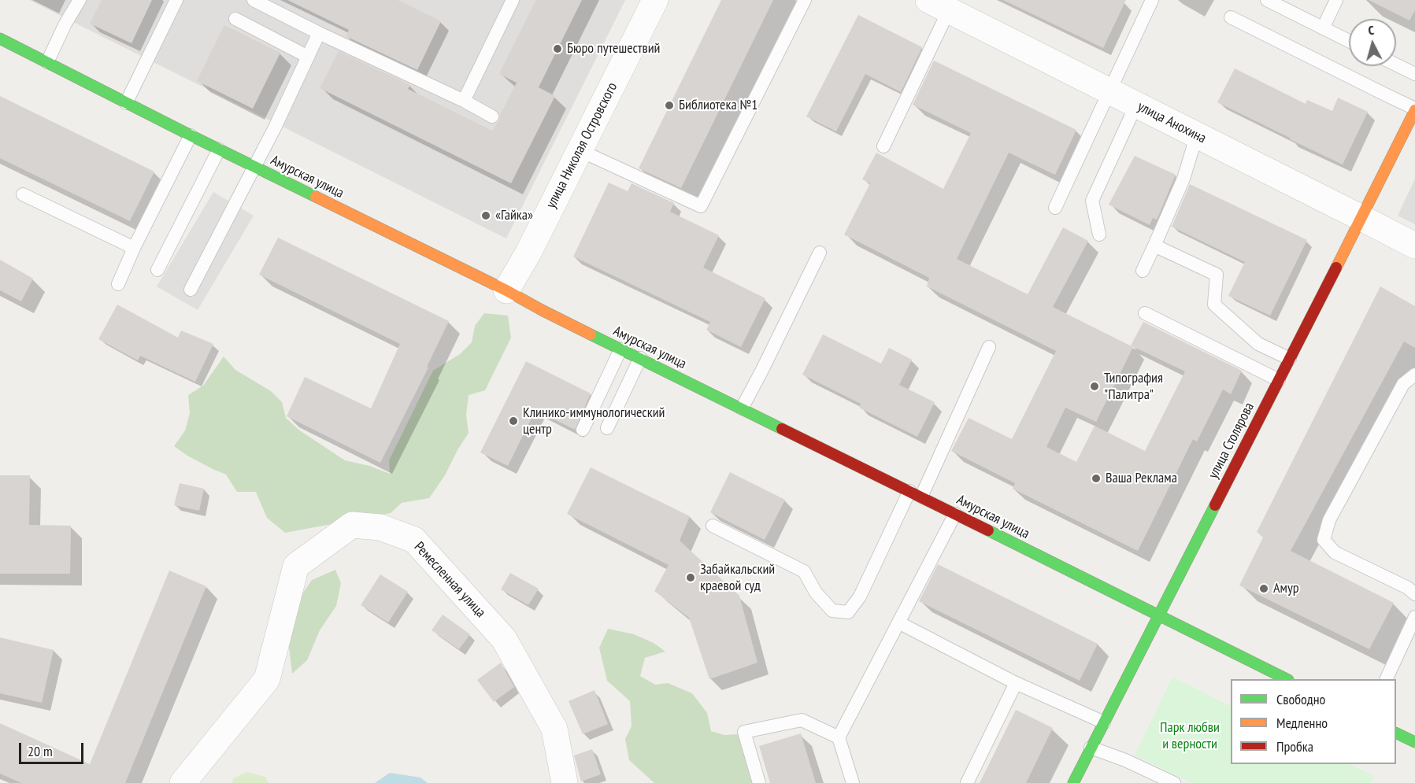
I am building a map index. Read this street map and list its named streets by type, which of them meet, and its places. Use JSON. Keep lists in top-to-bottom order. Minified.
{"streets":{"main road":["Амурская улица","улица Столярова"],"street":["улица Анохина","улица Николая Островского","Ремесленная улица"]},"crossings":[["улица Анохина","улица Столярова"],["улица Николая Островского","Амурская улица"],["Амурская улица","улица Столярова"]],"parks":["Парк любви и верности"],"places":["Бюро путешествий","Библиотека №1","«Гайка»","Типография \"Палитра\"","Клинико-иммунологический центр","Ваша Реклама","Забайкальский краевой суд","Амур"],"legend":["Свободно","Медленно","Пробка"],"scale_bar":"20 m","north":"top"}
